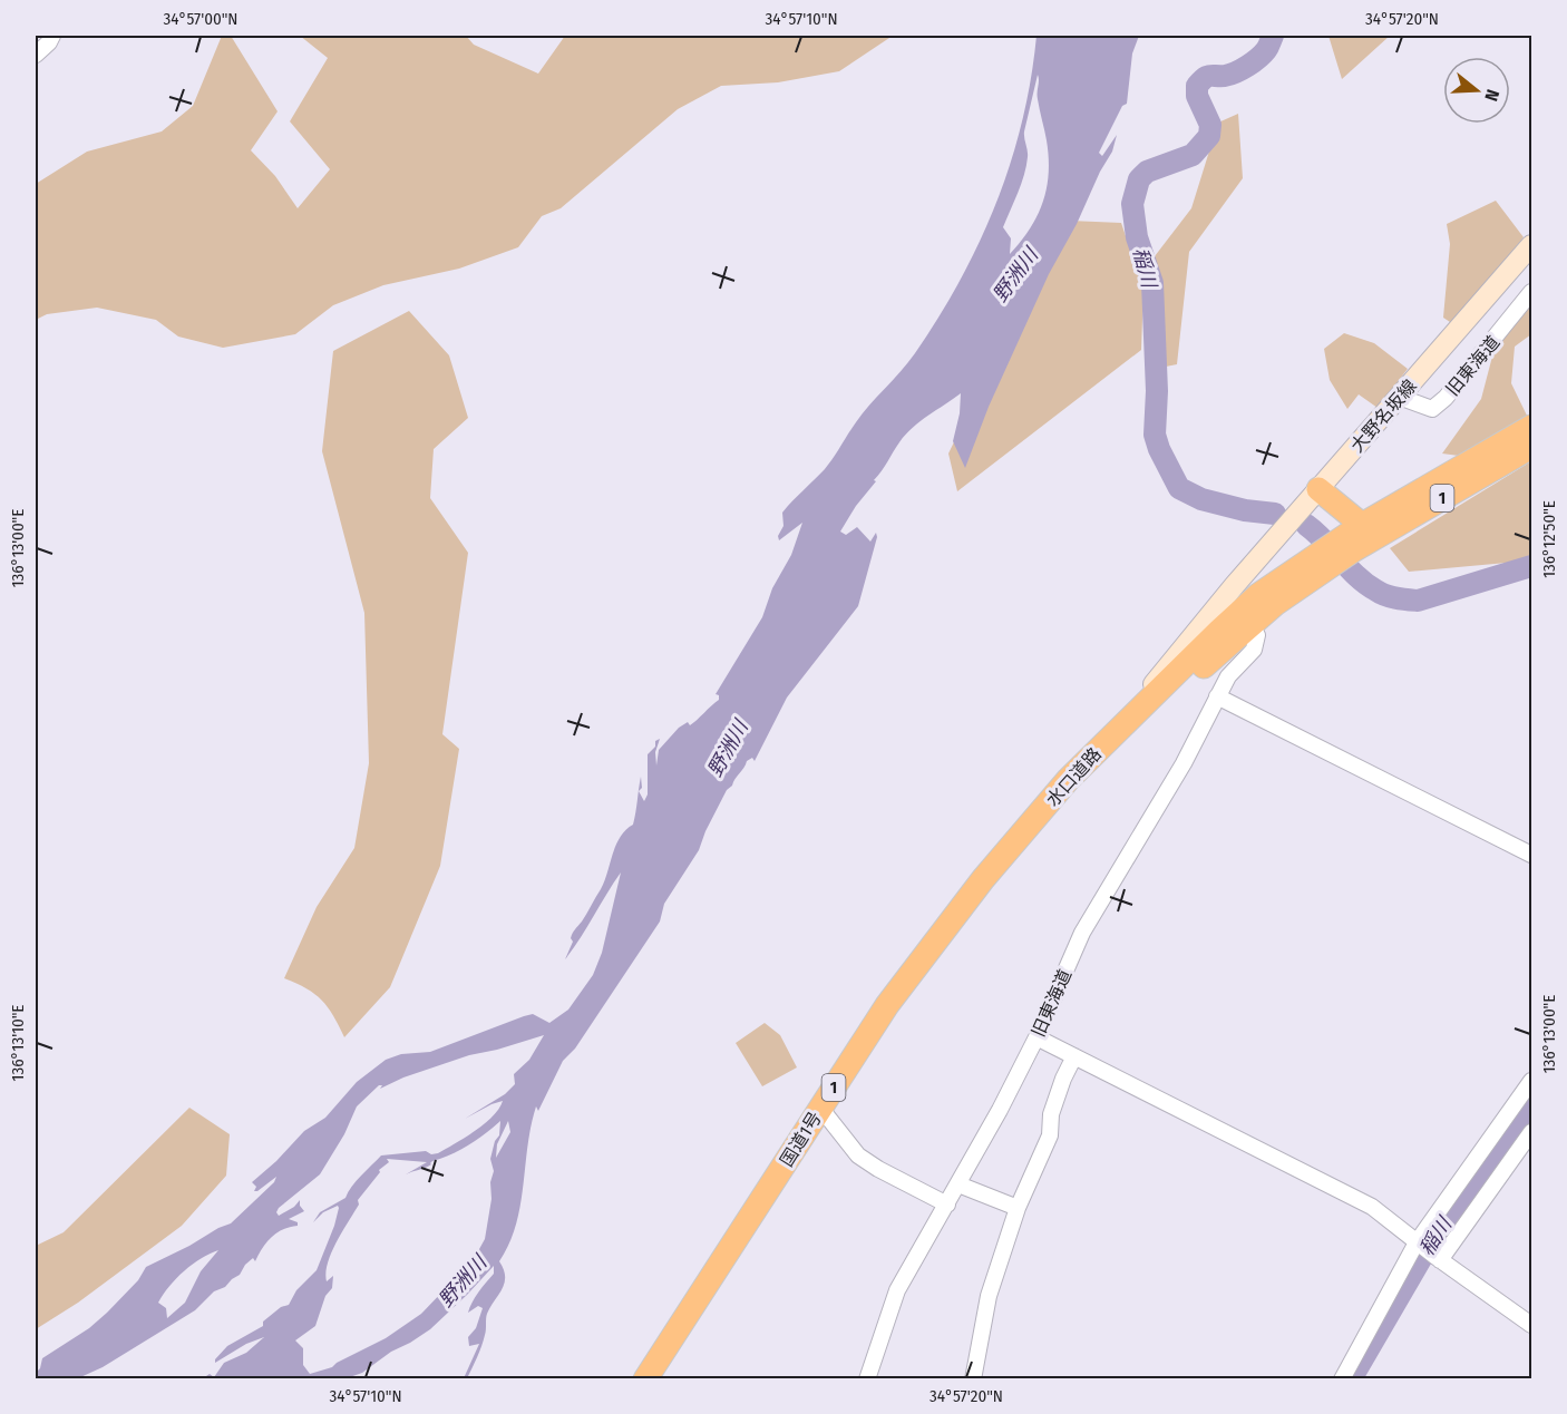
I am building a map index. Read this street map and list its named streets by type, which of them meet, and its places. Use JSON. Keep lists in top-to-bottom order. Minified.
{"streets":{"highway":["1","水口道路","国道1号"],"main road":["大野名坂線"],"street":["旧東海道"]},"crossings":[["旧東海道","大野名坂線"],["旧東海道","水口道路"],["大野名坂線","水口道路"],["水口道路","国道1号"]],"water":["稲川","野洲川"],"north":"right","coordinates":["34°57'00\"N","34°57'10\"N","34°57'20\"N","136°12'50\"E","136°13'00\"E","136°13'10\"E"]}
